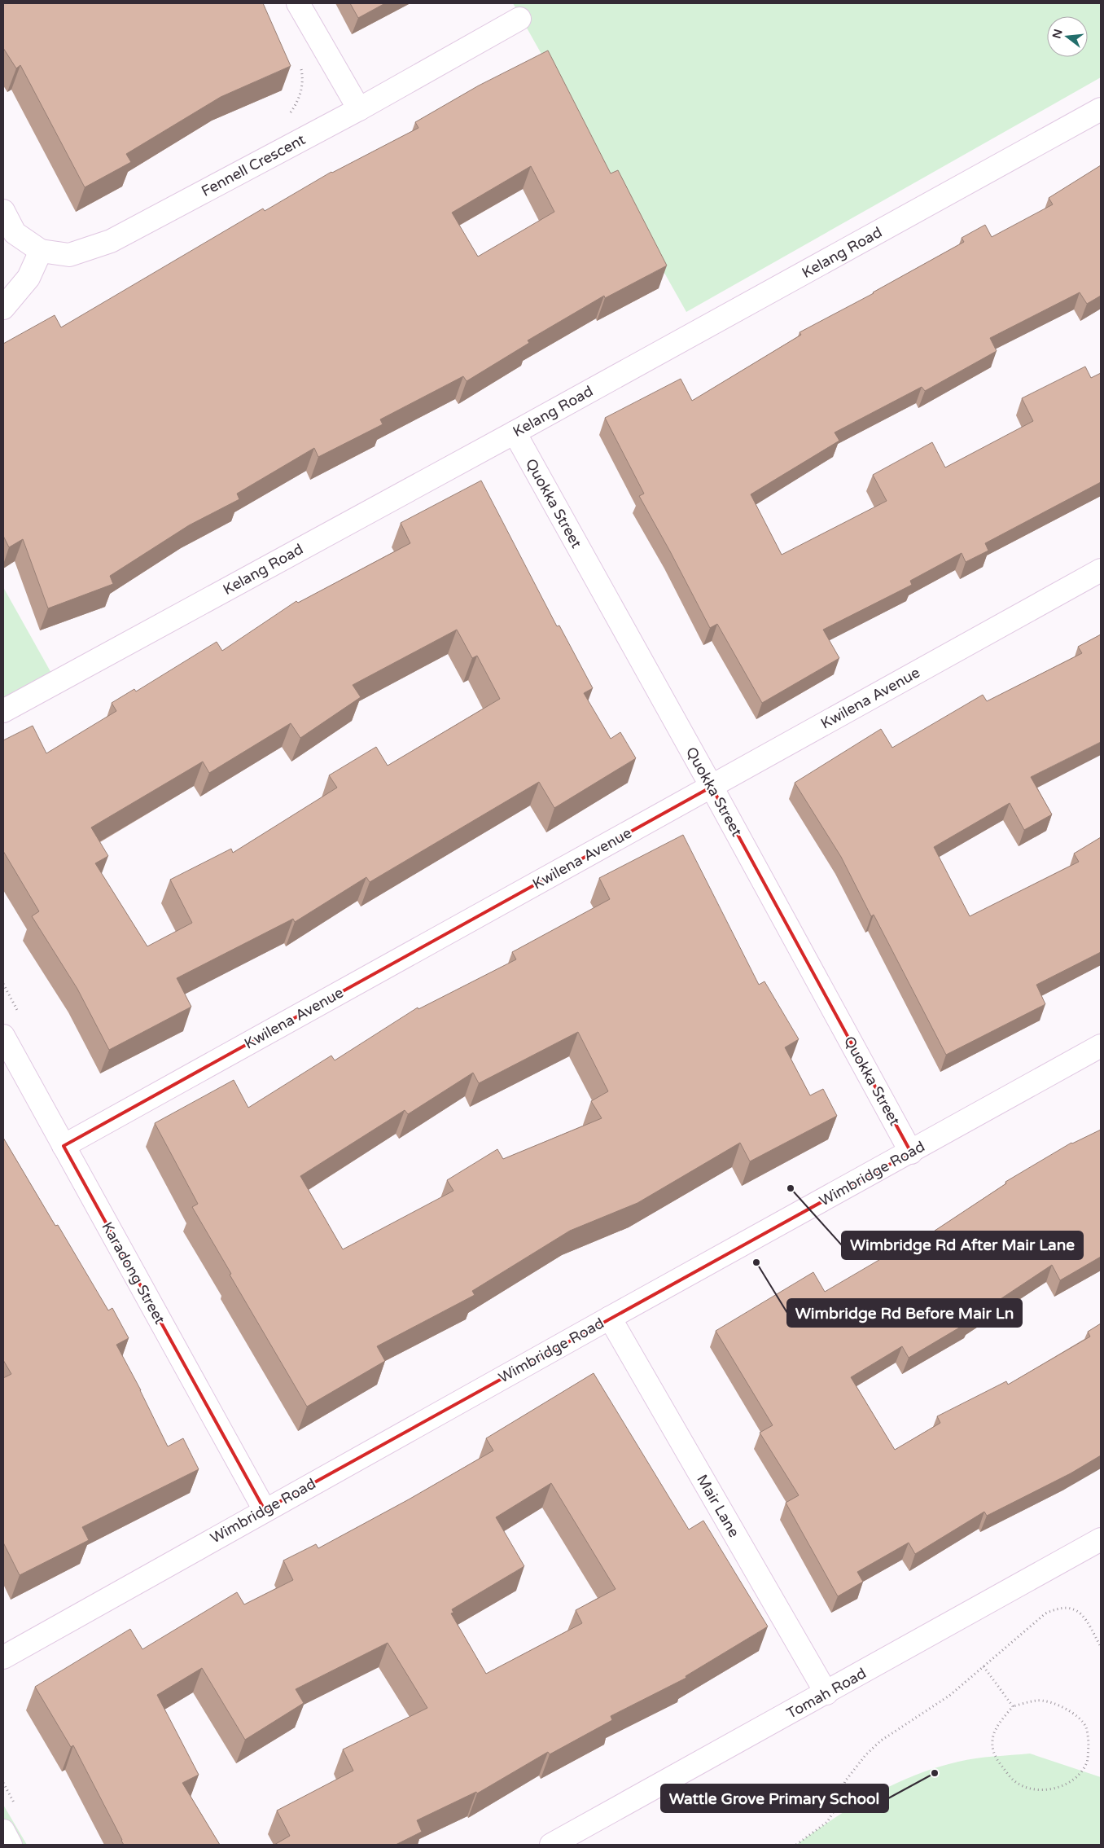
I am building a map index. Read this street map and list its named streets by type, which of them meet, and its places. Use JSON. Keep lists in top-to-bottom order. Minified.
{"streets":{"street":["Fennell Crescent","Kelang Road","Quokka Street","Kwilena Avenue","Wimbridge Road","Karadong Street","Mair Lane","Tomah Road"]},"crossings":[["Kelang Road","Quokka Street"],["Quokka Street","Kwilena Avenue"],["Quokka Street","Wimbridge Road"],["Kwilena Avenue","Karadong Street"],["Wimbridge Road","Karadong Street"],["Wimbridge Road","Mair Lane"],["Mair Lane","Tomah Road"]],"places":["Wimbridge Rd After Mair Lane","Wimbridge Rd Before Mair Ln","Wattle Grove Primary School"],"north":"left"}
